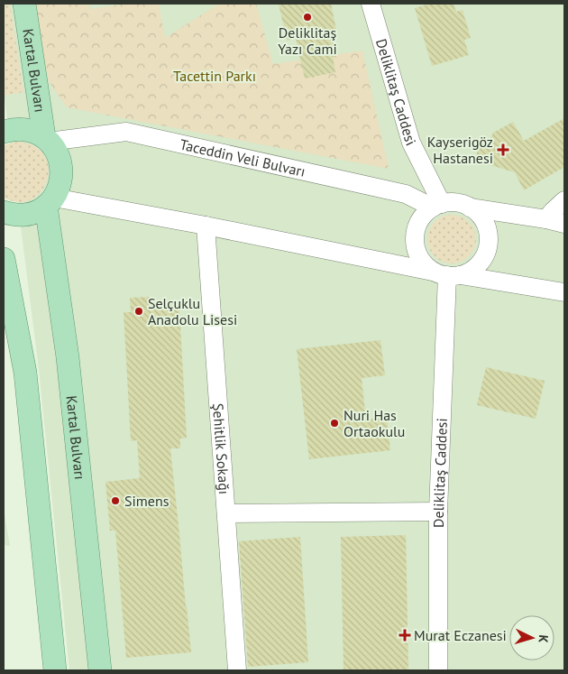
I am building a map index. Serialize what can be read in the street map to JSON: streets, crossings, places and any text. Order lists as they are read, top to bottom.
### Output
{
  "streets": {
    "main road": ["Kartal Bulvarı"],
    "street": ["Deliklitaş Caddesi", "Taceddin Veli Bulvarı", "Şehitlik Sokağı"]
  },
  "crossings": [
    ["Kartal Bulvarı", "Taceddin Veli Bulvarı"],
    ["Deliklitaş Caddesi", "Taceddin Veli Bulvarı"]
  ],
  "parks": ["Tacettin Parkı"],
  "places": {
    "other": [
      "Deliklitaş Yazı Cami",
      "Selçuklu Anadolu Lisesi",
      "Nuri Has Ortaokulu",
      "Simens"
    ],
    "health": ["Kayserigöz Hastanesi", "Murat Eczanesi"]
  },
  "north": "right"
}
